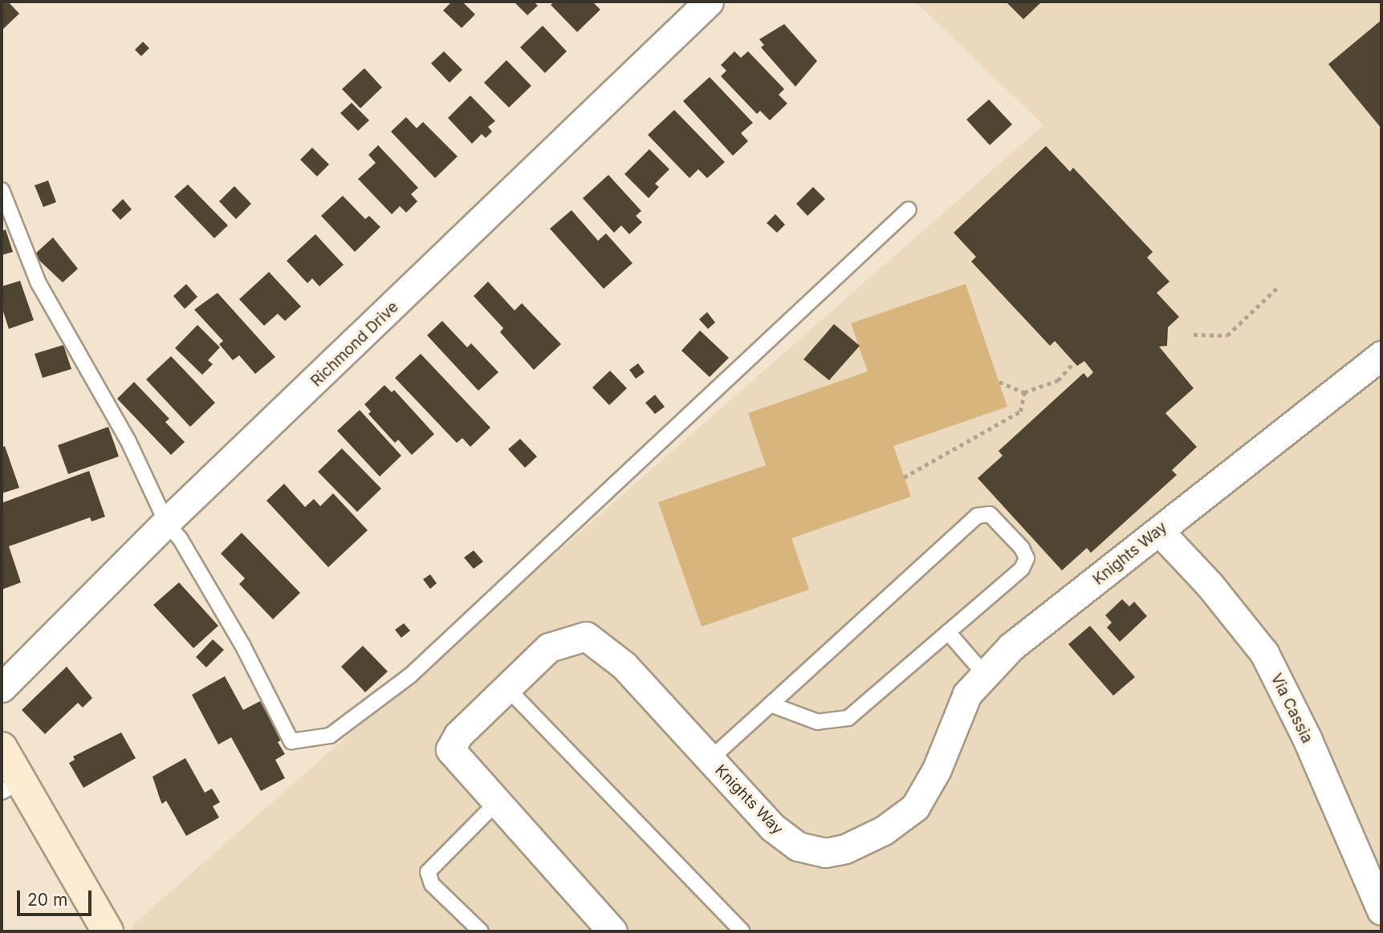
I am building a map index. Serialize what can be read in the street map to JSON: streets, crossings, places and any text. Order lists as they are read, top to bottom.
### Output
{
  "streets": {
    "street": ["Richmond Drive", "Knights Way", "Via Cassia"]
  },
  "crossings": [
    ["Knights Way", "Via Cassia"]
  ],
  "scale_bar": "20 m"
}
